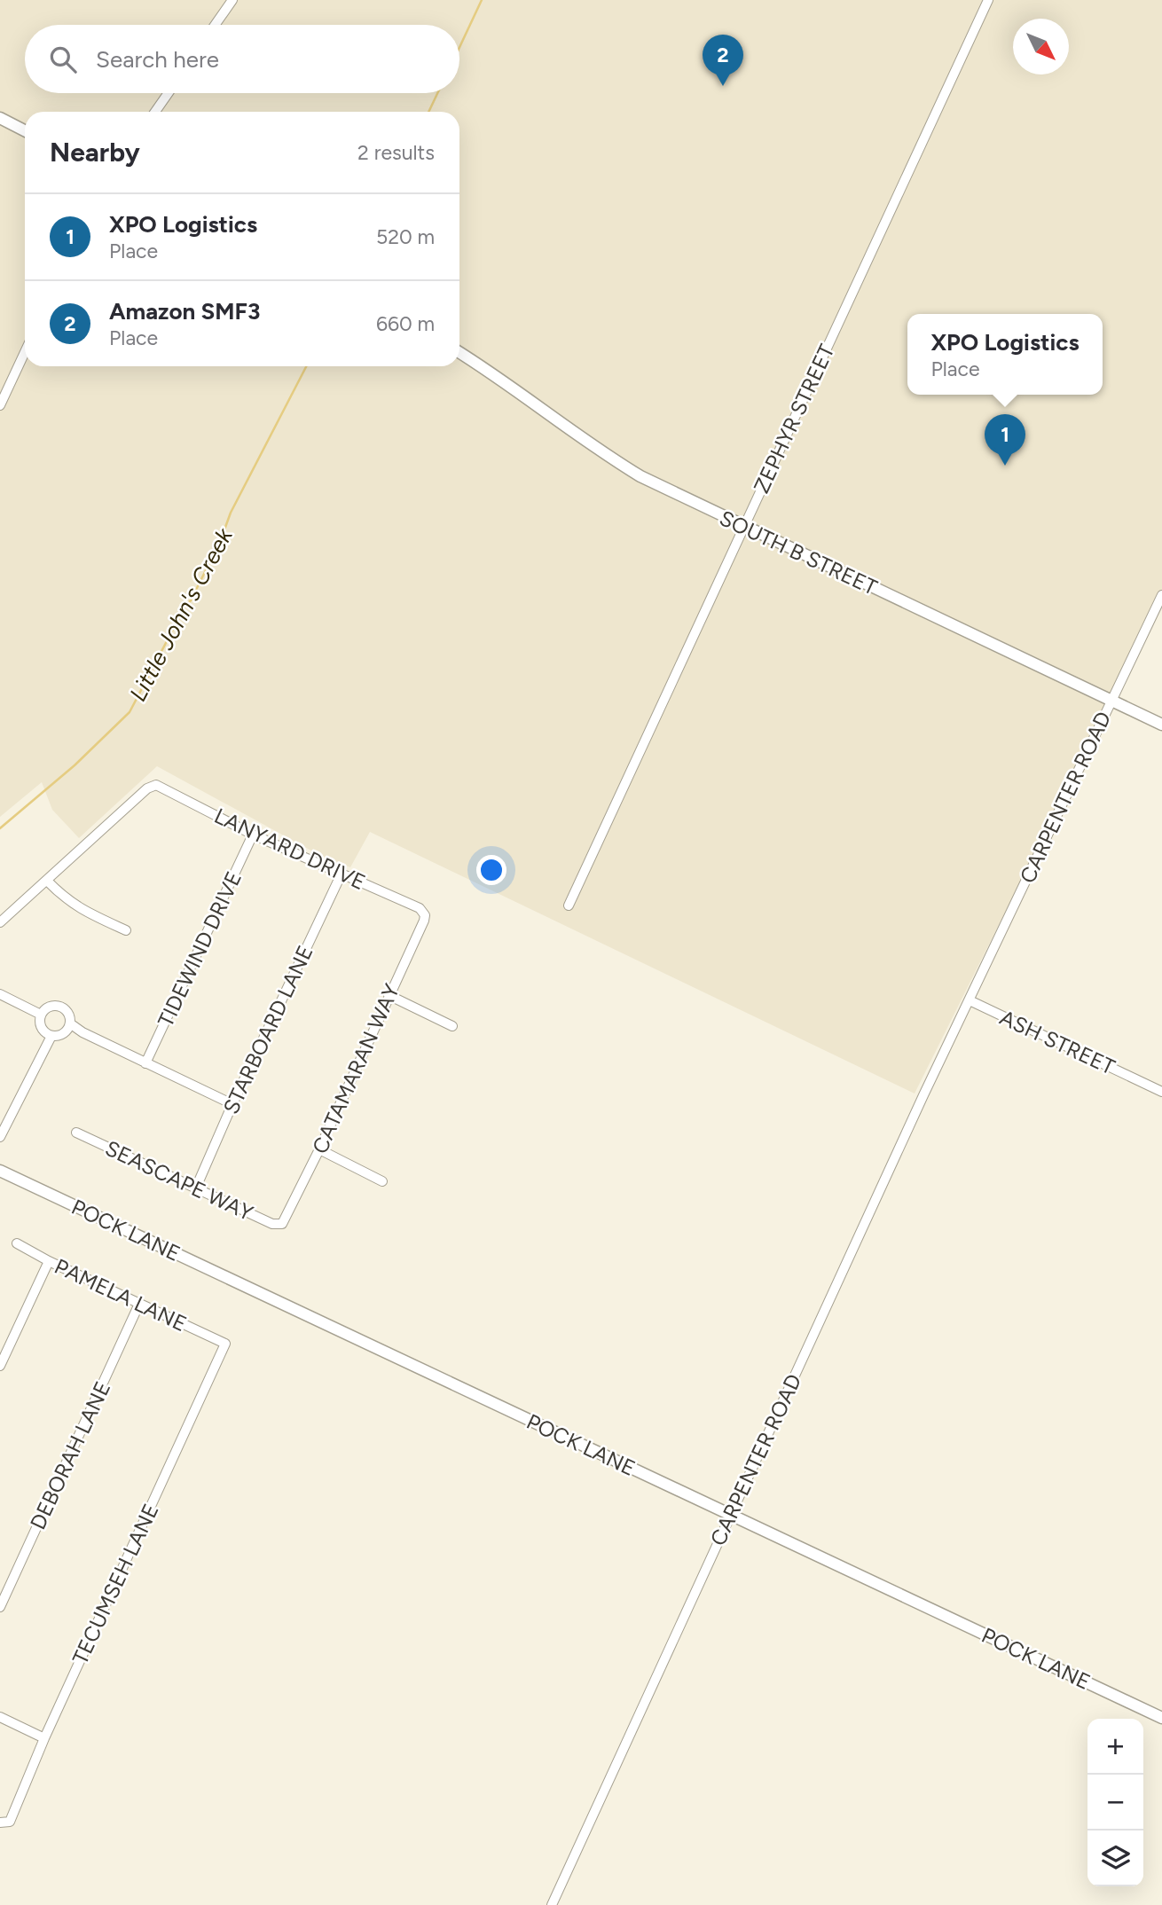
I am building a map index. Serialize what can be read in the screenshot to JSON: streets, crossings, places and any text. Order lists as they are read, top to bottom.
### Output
{
  "streets": {
    "street": [
      "ZEPHYR STREET",
      "SOUTH B STREET",
      "CARPENTER ROAD",
      "LANYARD DRIVE",
      "TIDEWIND DRIVE",
      "STARBOARD LANE",
      "ASH STREET",
      "CATAMARAN WAY",
      "SEASCAPE WAY",
      "POCK LANE",
      "PAMELA LANE",
      "DEBORAH LANE",
      "TECUMSEH LANE"
    ]
  },
  "crossings": [
    ["ZEPHYR STREET", "SOUTH B STREET"],
    ["SOUTH B STREET", "CARPENTER ROAD"],
    ["CARPENTER ROAD", "ASH STREET"],
    ["CARPENTER ROAD", "POCK LANE"],
    ["LANYARD DRIVE", "TIDEWIND DRIVE"],
    ["LANYARD DRIVE", "STARBOARD LANE"],
    ["LANYARD DRIVE", "CATAMARAN WAY"],
    ["STARBOARD LANE", "SEASCAPE WAY"],
    ["CATAMARAN WAY", "SEASCAPE WAY"],
    ["PAMELA LANE", "DEBORAH LANE"],
    ["PAMELA LANE", "TECUMSEH LANE"]
  ],
  "water": ["Little John's Creek"],
  "north": "bottom right",
  "page": {
    "search": "Search here",
    "pins": ["2", "1"],
    "heading": ["Nearby", "2 results"],
    "list": [
      {
        "mark": "1",
        "name": "XPO Logistics",
        "note": "Place",
        "value": "520 m"
      },
      {
        "mark": "2",
        "name": "Amazon SMF3",
        "note": "Place",
        "value": "660 m"
      }
    ],
    "popup": ["XPO Logistics", "Place"],
    "map_buttons": ["+", "−"]
  }
}
